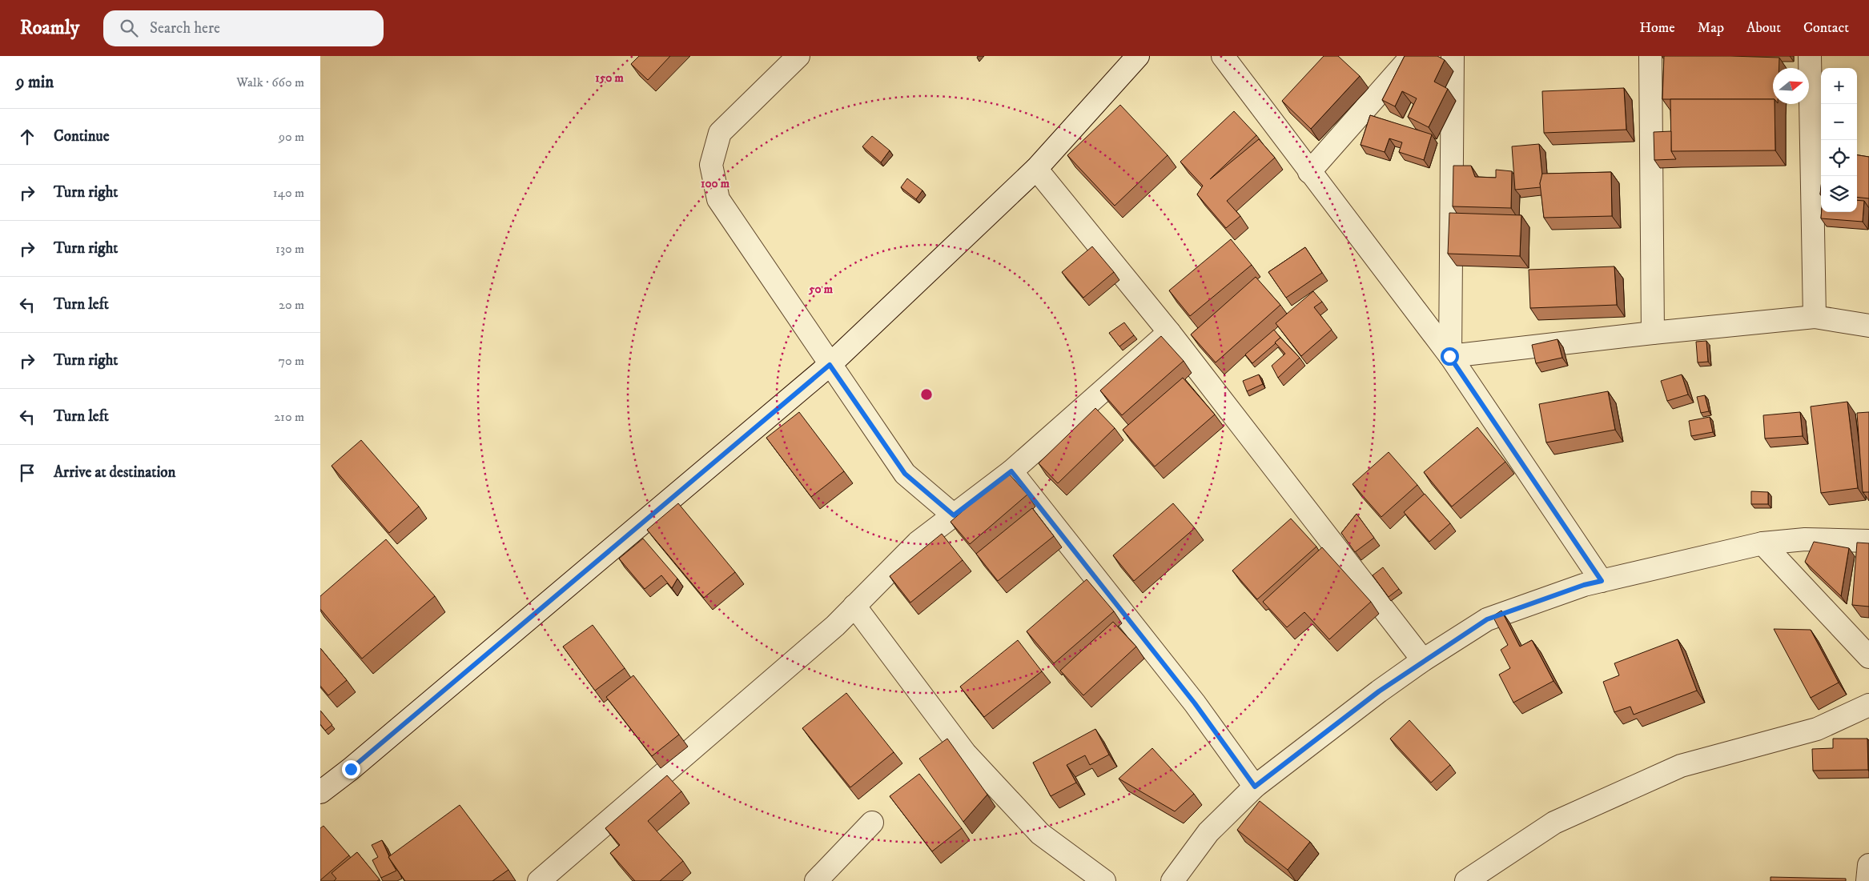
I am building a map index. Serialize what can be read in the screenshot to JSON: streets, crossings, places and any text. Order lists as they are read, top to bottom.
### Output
{
  "north": "right",
  "page": {
    "header": "Roamly",
    "search": "Search here",
    "nav": [
      "Home",
      "Map",
      "About",
      "Contact"
    ],
    "heading": ["9 min", "Walk · 660 m"],
    "map_buttons": ["+", "−"],
    "list": [
      ["Continue", "90 m"],
      ["Turn right", "140 m"],
      ["Turn right", "130 m"],
      ["Turn left", "20 m"],
      ["Turn right", "70 m"],
      ["Turn left", "210 m"],
      "Arrive at destination"
    ]
  },
  "rings": ["150 m", "100 m", "50 m"]
}
